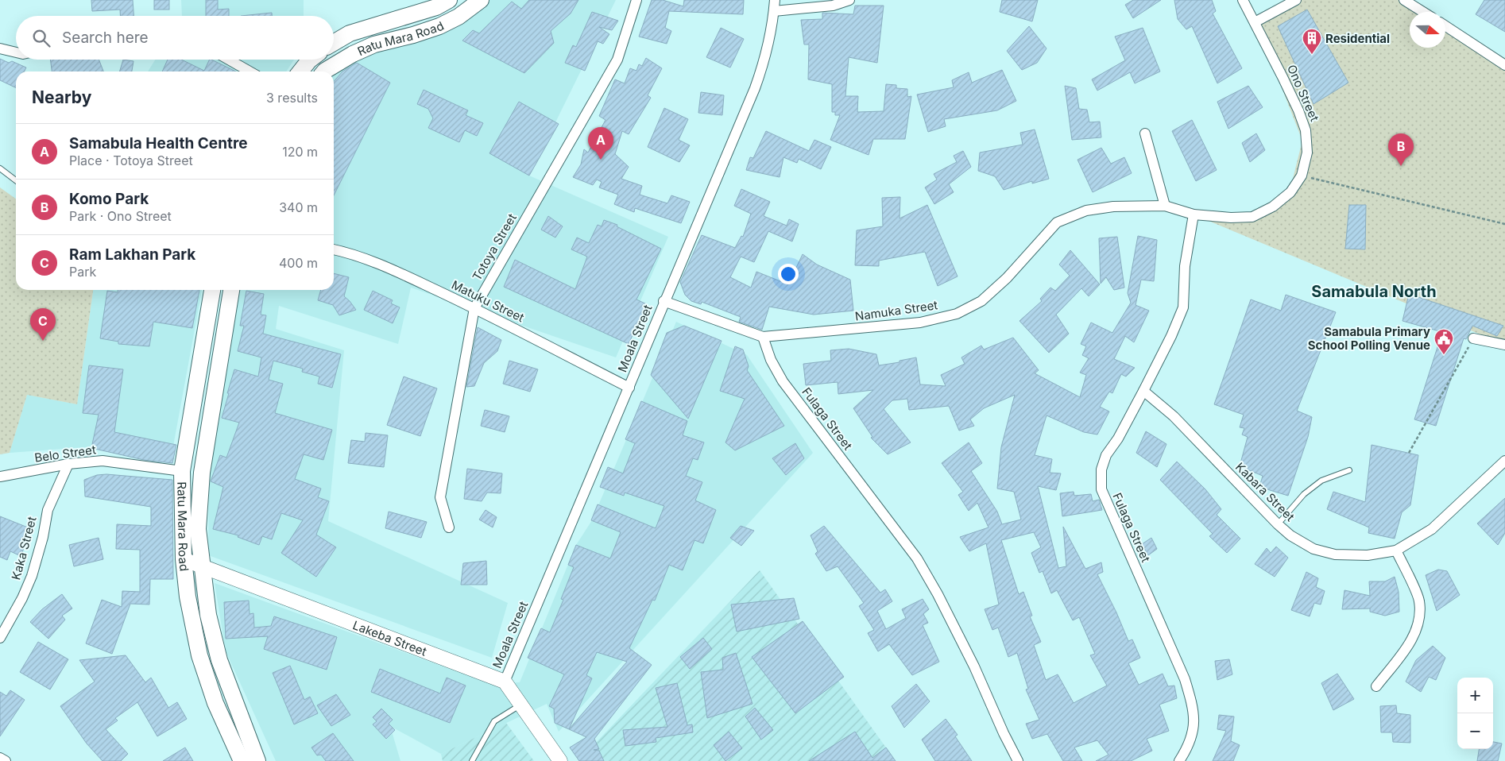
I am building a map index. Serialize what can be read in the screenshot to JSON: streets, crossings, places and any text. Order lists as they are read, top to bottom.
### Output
{
  "streets": {
    "highway": ["Ratu Mara Road"],
    "main road": ["Lakeba Street"],
    "street": [
      "Ono Street",
      "Totoya Street",
      "Matuku Street",
      "Namuka Street",
      "Moala Street",
      "Fulaga Street",
      "Belo Street",
      "Kabara Street",
      "Kaka Street"
    ]
  },
  "crossings": [
    ["Ratu Mara Road", "Belo Street"],
    ["Ratu Mara Road", "Lakeba Street"],
    ["Ono Street", "Namuka Street"],
    ["Ono Street", "Fulaga Street"],
    ["Totoya Street", "Matuku Street"],
    ["Matuku Street", "Moala Street"],
    ["Namuka Street", "Moala Street"],
    ["Namuka Street", "Fulaga Street"],
    ["Moala Street", "Lakeba Street"],
    ["Fulaga Street", "Kabara Street"],
    ["Belo Street", "Kaka Street"]
  ],
  "districts": ["Samabula North"],
  "places": {
    "building": ["Residential"],
    "public building": ["Samabula Primary School Polling Venue"]
  },
  "north": "right",
  "page": {
    "search": "Search here",
    "heading": ["Nearby", "3 results"],
    "list": [
      {
        "mark": "A",
        "name": "Samabula Health Centre",
        "note": "Place · Totoya Street",
        "value": "120 m"
      },
      {
        "mark": "B",
        "name": "Komo Park",
        "note": "Park · Ono Street",
        "value": "340 m"
      },
      {
        "mark": "C",
        "name": "Ram Lakhan Park",
        "note": "Park",
        "value": "400 m"
      }
    ],
    "pins": ["A", "B", "C"],
    "map_buttons": ["+", "−"]
  }
}
